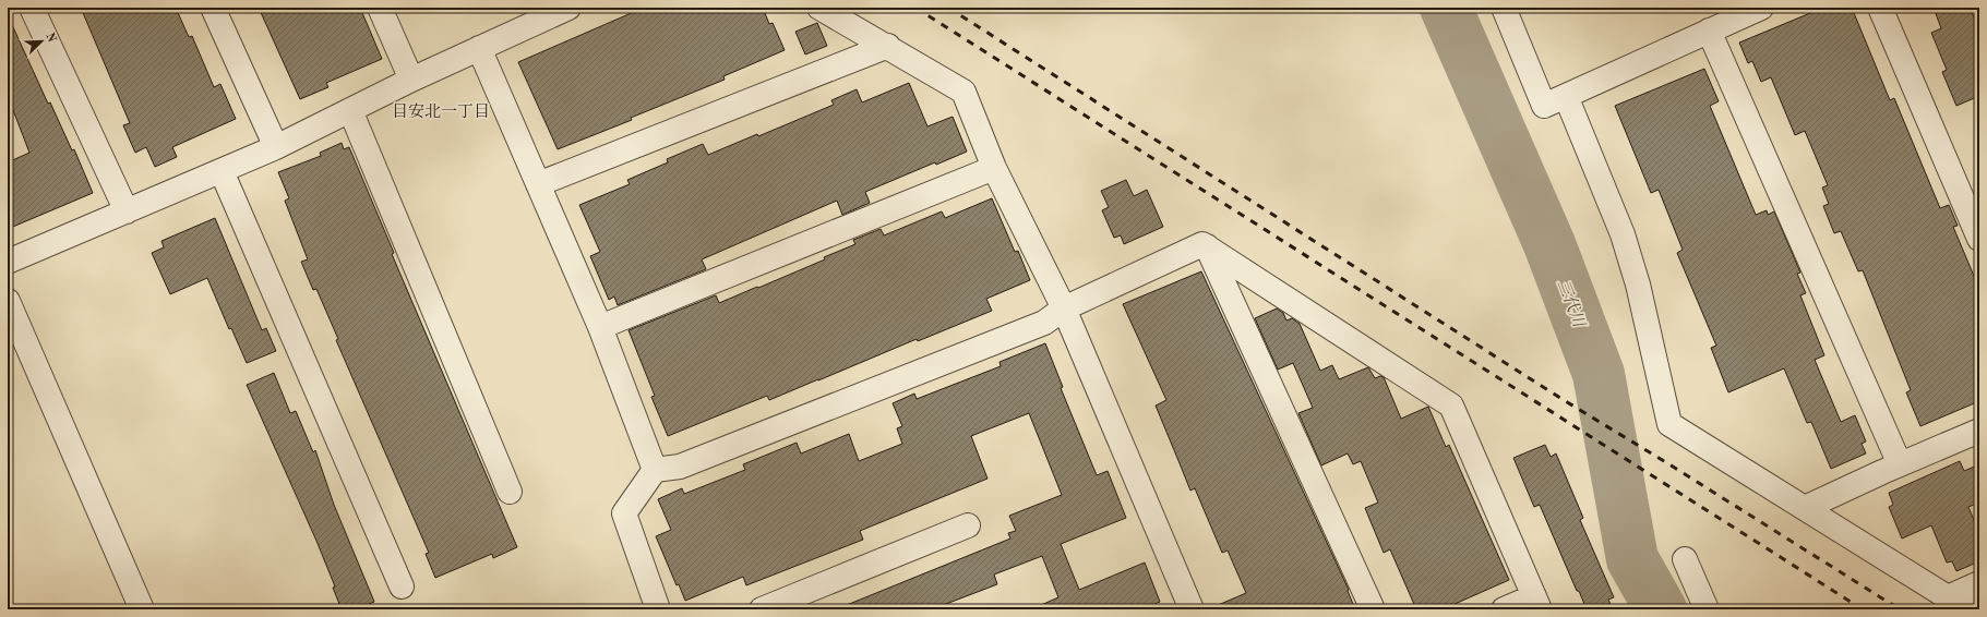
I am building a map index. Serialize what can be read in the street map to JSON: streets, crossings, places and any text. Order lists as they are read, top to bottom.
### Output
{
  "districts": ["目安北一丁目"],
  "water": ["三代川"],
  "north": "top right"
}
